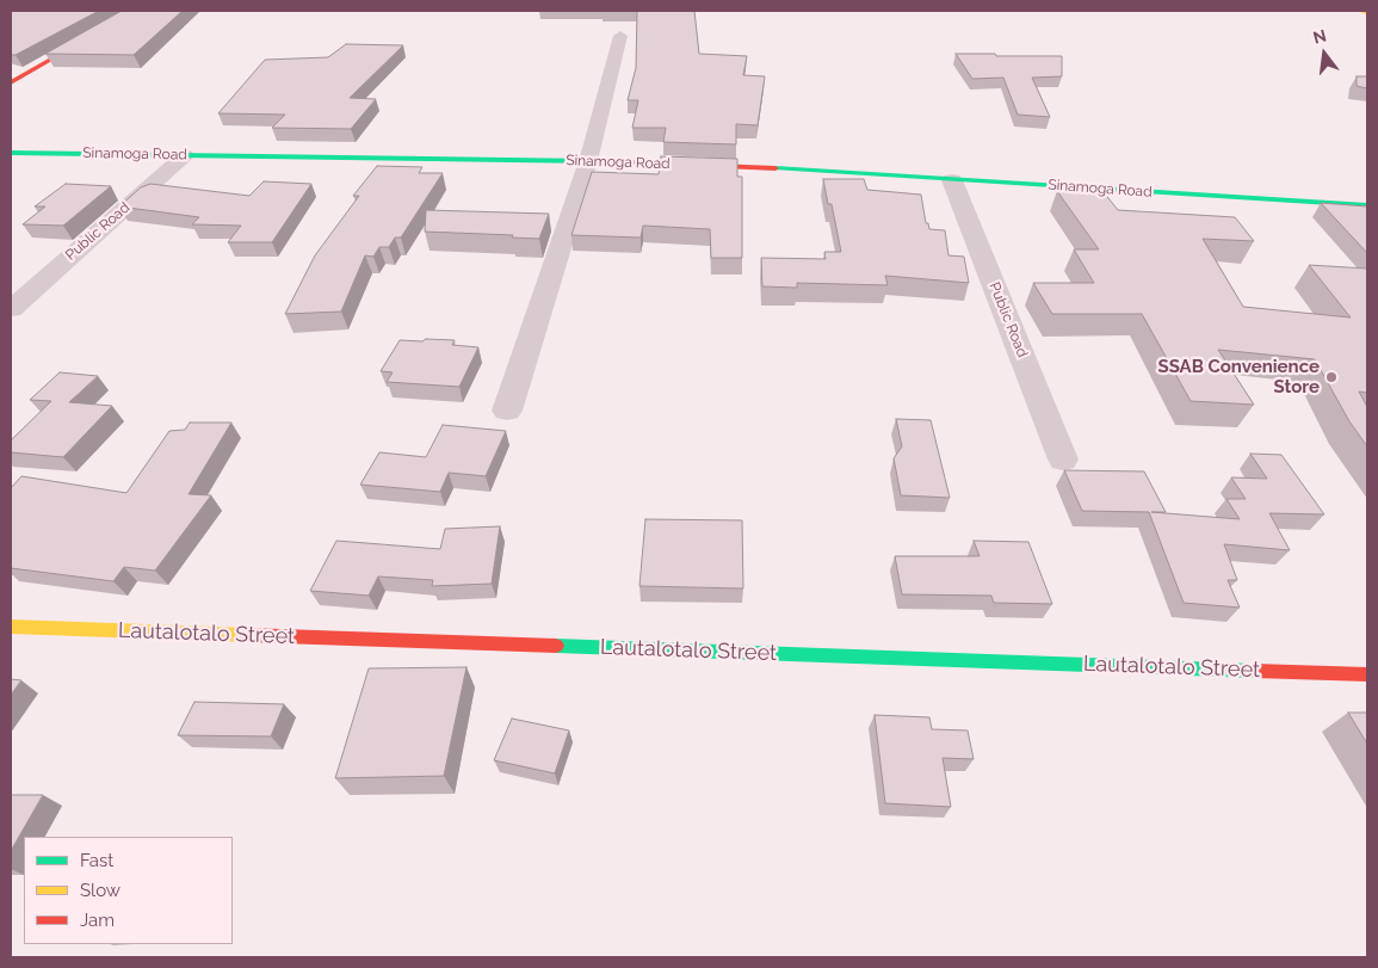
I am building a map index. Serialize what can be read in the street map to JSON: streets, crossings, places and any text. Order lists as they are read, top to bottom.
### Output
{
  "streets": {
    "street": ["Sinamoga Road", "Public Road", "Lautalotalo Street"]
  },
  "crossings": [
    ["Sinamoga Road", "Public Road"]
  ],
  "places": ["SSAB Convenience Store"],
  "legend": ["Fast", "Slow", "Jam"],
  "north": "top"
}
